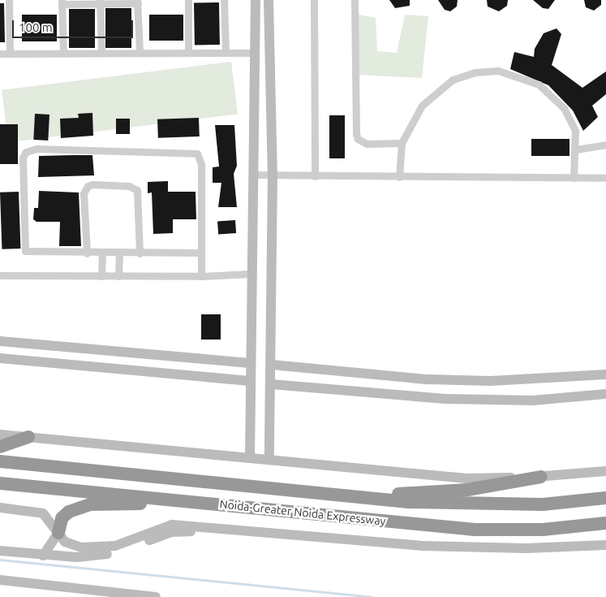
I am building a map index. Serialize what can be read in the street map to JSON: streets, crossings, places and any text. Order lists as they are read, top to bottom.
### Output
{
  "streets": {
    "highway": ["Noida-Greater Noida Expressway"]
  },
  "scale_bar": "100 m"
}
